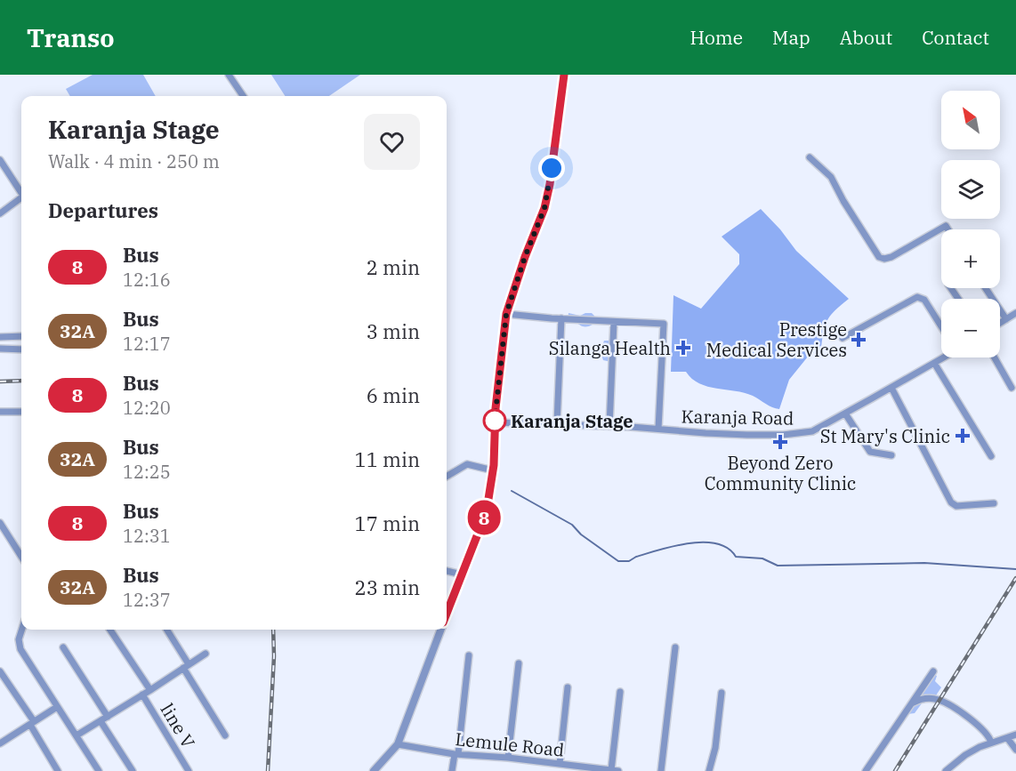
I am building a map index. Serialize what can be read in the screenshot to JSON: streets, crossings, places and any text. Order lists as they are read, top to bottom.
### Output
{
  "streets": {
    "street": ["Karanja Road", "line V", "Lemule Road"]
  },
  "places": {
    "health": [
      "Prestige Medical Services",
      "Silanga Health",
      "St Mary's Clinic",
      "Beyond Zero Community Clinic"
    ],
    "other": ["Karanja Stage"]
  },
  "lines": ["bus line 8"],
  "north": "top left",
  "page": {
    "header": "Transo",
    "nav": [
      "Home",
      "Map",
      "About",
      "Contact"
    ],
    "on_map": "8",
    "map_buttons": ["+", "−"],
    "heading": [
      ["Karanja Stage", "Walk · 4 min · 250 m"],
      "Departures"
    ],
    "list": [
      {
        "mark": "8",
        "name": "Bus",
        "note": "12:16",
        "value": "2 min"
      },
      {
        "mark": "32A",
        "name": "Bus",
        "note": "12:17",
        "value": "3 min"
      },
      {
        "mark": "8",
        "name": "Bus",
        "note": "12:20",
        "value": "6 min"
      },
      {
        "mark": "32A",
        "name": "Bus",
        "note": "12:25",
        "value": "11 min"
      },
      {
        "mark": "8",
        "name": "Bus",
        "note": "12:31",
        "value": "17 min"
      },
      {
        "mark": "32A",
        "name": "Bus",
        "note": "12:37",
        "value": "23 min"
      }
    ]
  }
}
